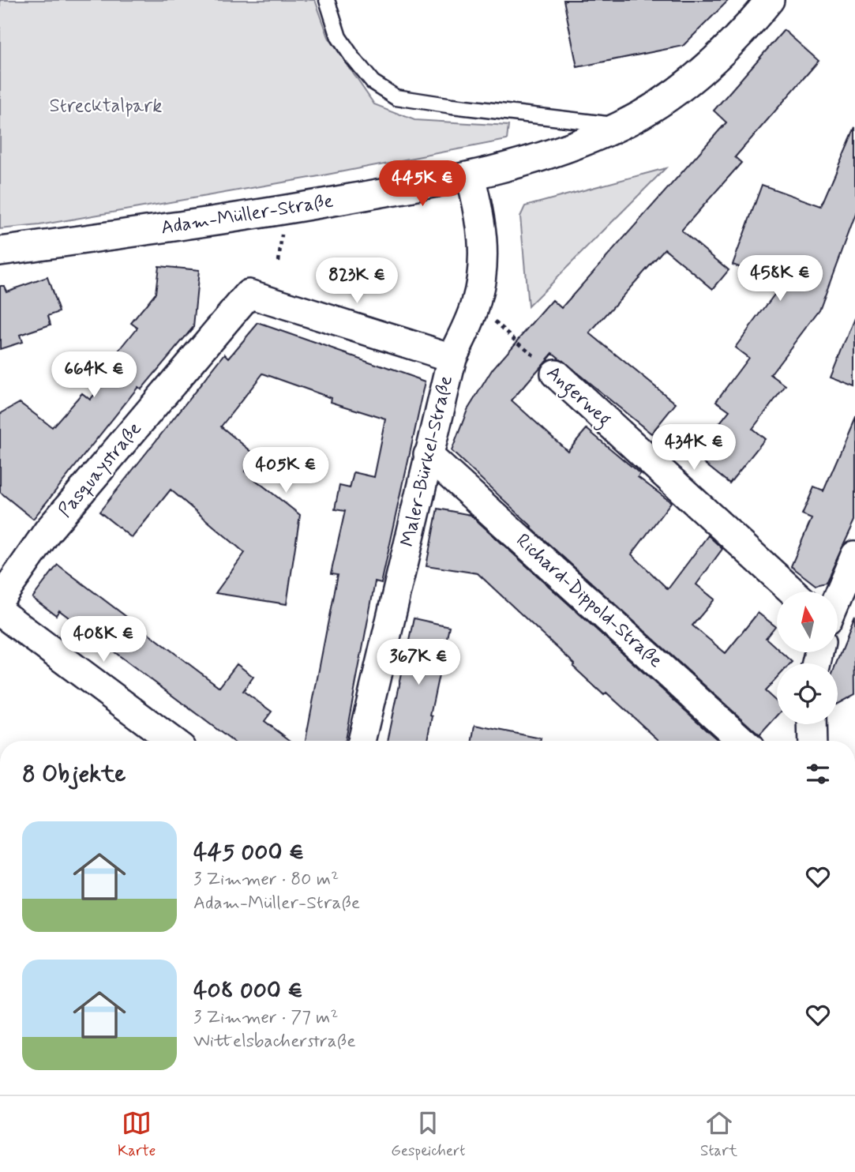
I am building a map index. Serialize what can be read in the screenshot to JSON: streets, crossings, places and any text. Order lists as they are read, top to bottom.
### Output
{
  "streets": {
    "street": [
      "Adam-Müller-Straße",
      "Angerweg",
      "Maler-Bürkel-Straße",
      "Pasquaystraße",
      "Richard-Dippold-Straße"
    ]
  },
  "crossings": [
    ["Adam-Müller-Straße", "Maler-Bürkel-Straße"],
    ["Angerweg", "Maler-Bürkel-Straße"],
    ["Maler-Bürkel-Straße", "Pasquaystraße"],
    ["Maler-Bürkel-Straße", "Richard-Dippold-Straße"]
  ],
  "parks": ["Strecktalpark"],
  "north": "top",
  "page": {
    "price": [
      "445K €",
      "458K €",
      "823K €",
      "664K €",
      "434K €",
      "405K €",
      "408K €",
      "367K €"
    ],
    "heading": "8 Objekte",
    "list": [
      {
        "name": "445 000 €",
        "note": "3 Zimmer · 80 m² · Adam-Müller-Straße"
      },
      {
        "name": "408 000 €",
        "note": "3 Zimmer · 77 m² · Wittelsbacherstraße"
      }
    ],
    "tabs": ["Karte", "Gespeichert", "Start"]
  }
}
